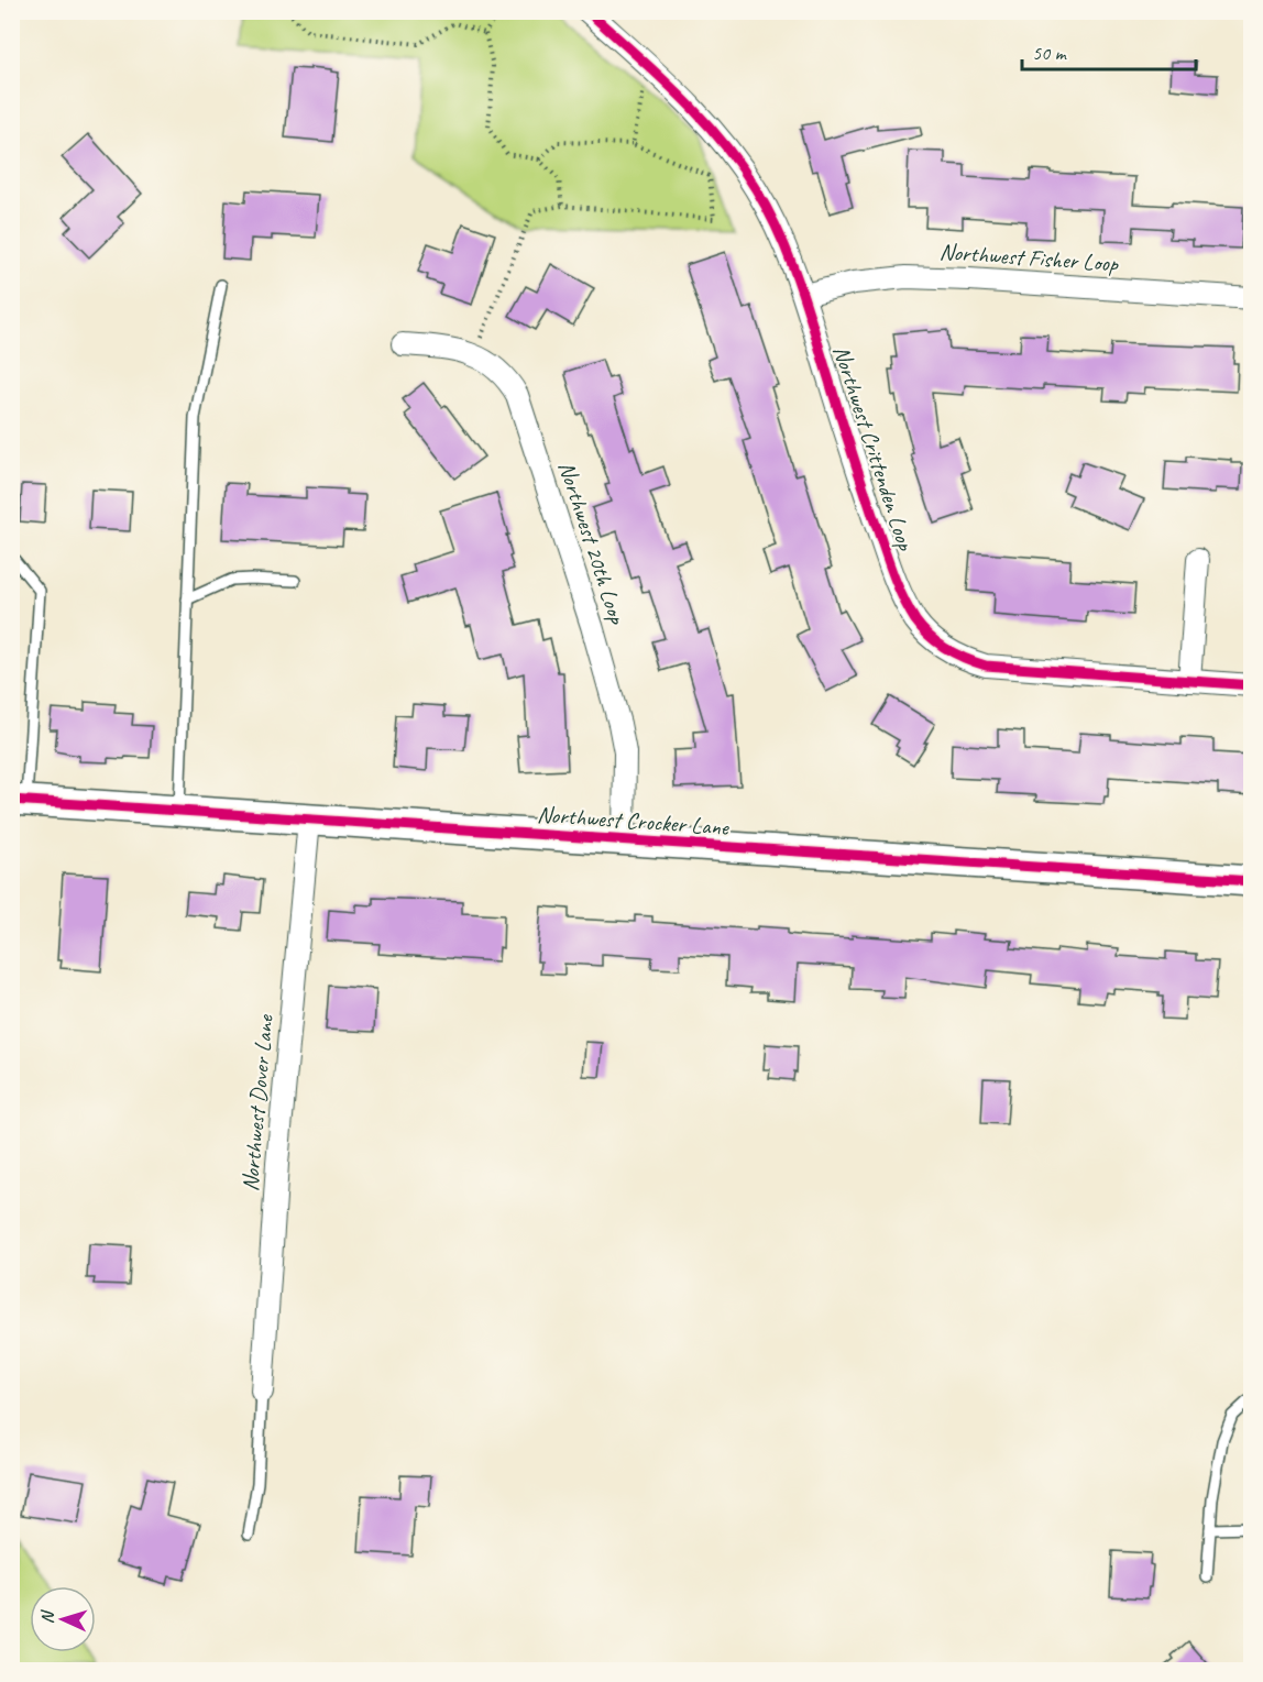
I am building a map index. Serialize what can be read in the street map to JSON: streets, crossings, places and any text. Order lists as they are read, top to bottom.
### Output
{
  "streets": {
    "street": [
      "Northwest Fisher Loop",
      "Northwest Crittenden Loop",
      "Northwest 20th Loop",
      "Northwest Crocker Lane",
      "Northwest Dover Lane"
    ]
  },
  "crossings": [
    ["Northwest Fisher Loop", "Northwest Crittenden Loop"],
    ["Northwest 20th Loop", "Northwest Crocker Lane"],
    ["Northwest Crocker Lane", "Northwest Dover Lane"]
  ],
  "scale_bar": "50 m",
  "north": "left"
}
